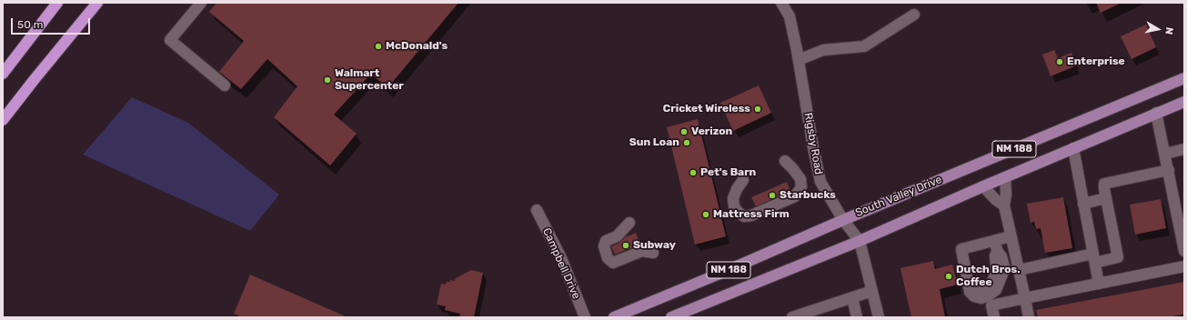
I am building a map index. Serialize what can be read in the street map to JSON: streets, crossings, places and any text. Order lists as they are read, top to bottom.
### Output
{
  "streets": {
    "main road": ["NM 188", "South Valley Drive"],
    "street": ["Rigsby Road", "Campbell Drive"]
  },
  "crossings": [
    ["Rigsby Road", "NM 188"],
    ["Rigsby Road", "South Valley Drive"]
  ],
  "places": [
    "McDonald's",
    "Enterprise",
    "Walmart Supercenter",
    "Cricket Wireless",
    "Verizon",
    "Sun Loan",
    "Pet's Barn",
    "Starbucks",
    "Mattress Firm",
    "Subway",
    "Dutch Bros. Coffee"
  ],
  "scale_bar": "50 m",
  "north": "right"
}
